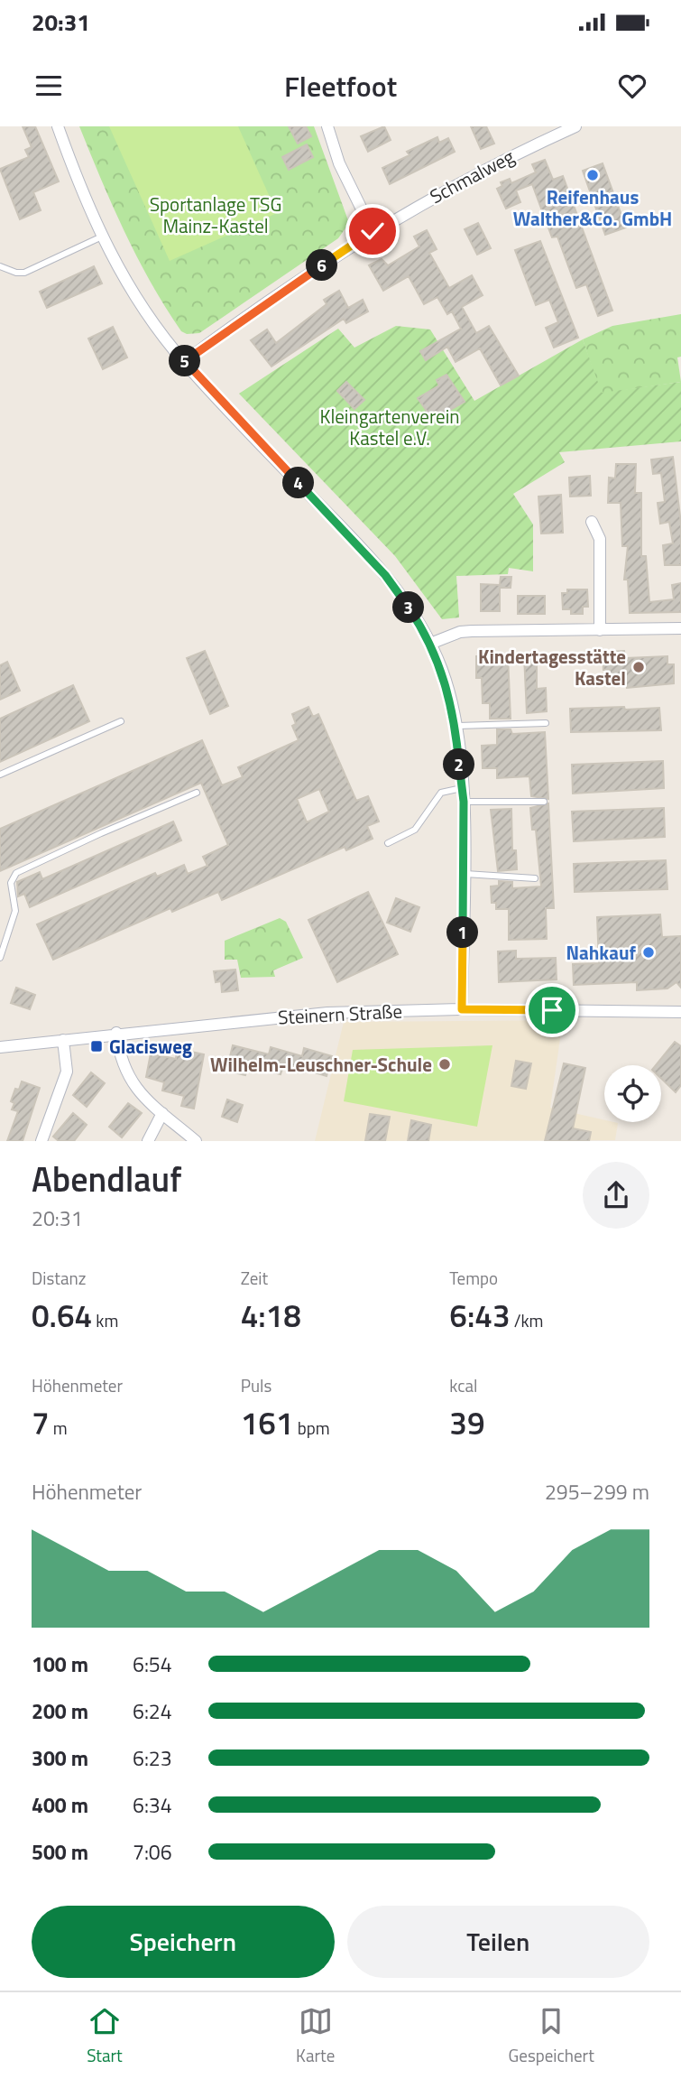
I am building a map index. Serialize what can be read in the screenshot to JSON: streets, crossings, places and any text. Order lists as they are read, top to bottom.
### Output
{
  "streets": {
    "street": ["Schmalweg", "Steinern Straße"]
  },
  "parks": ["Sportanlage TSG Mainz-Kastel", "Kleingartenverein Kastel e.V."],
  "places": {
    "other": [
      "Reifenhaus Walther&Co. GmbH",
      "Kindertagesstätte Kastel",
      "Nahkauf",
      "Wilhelm-Leuschner-Schule"
    ],
    "transit": ["Glacisweg"]
  },
  "page": {
    "status": "20:31",
    "header": "Fleetfoot",
    "pins": [
      "6",
      "5",
      "4",
      "3",
      "2",
      "1"
    ],
    "heading": ["Abendlauf", "20:31"],
    "stats": [
      ["Distanz", "0.64 km"],
      ["Zeit", "4:18"],
      ["Tempo", "6:43 /km"],
      ["Höhenmeter", "7 m"],
      ["Puls", "161 bpm"],
      ["kcal", "39"]
    ],
    "chart": ["Höhenmeter", "295–299 m"],
    "list": [
      {
        "name": "100 m",
        "note": "6:54"
      },
      {
        "name": "200 m",
        "note": "6:24"
      },
      {
        "name": "300 m",
        "note": "6:23"
      },
      {
        "name": "400 m",
        "note": "6:34"
      },
      {
        "name": "500 m",
        "note": "7:06"
      }
    ],
    "buttons": ["Speichern", "Teilen"],
    "tabs": ["Start", "Karte", "Gespeichert"]
  }
}
